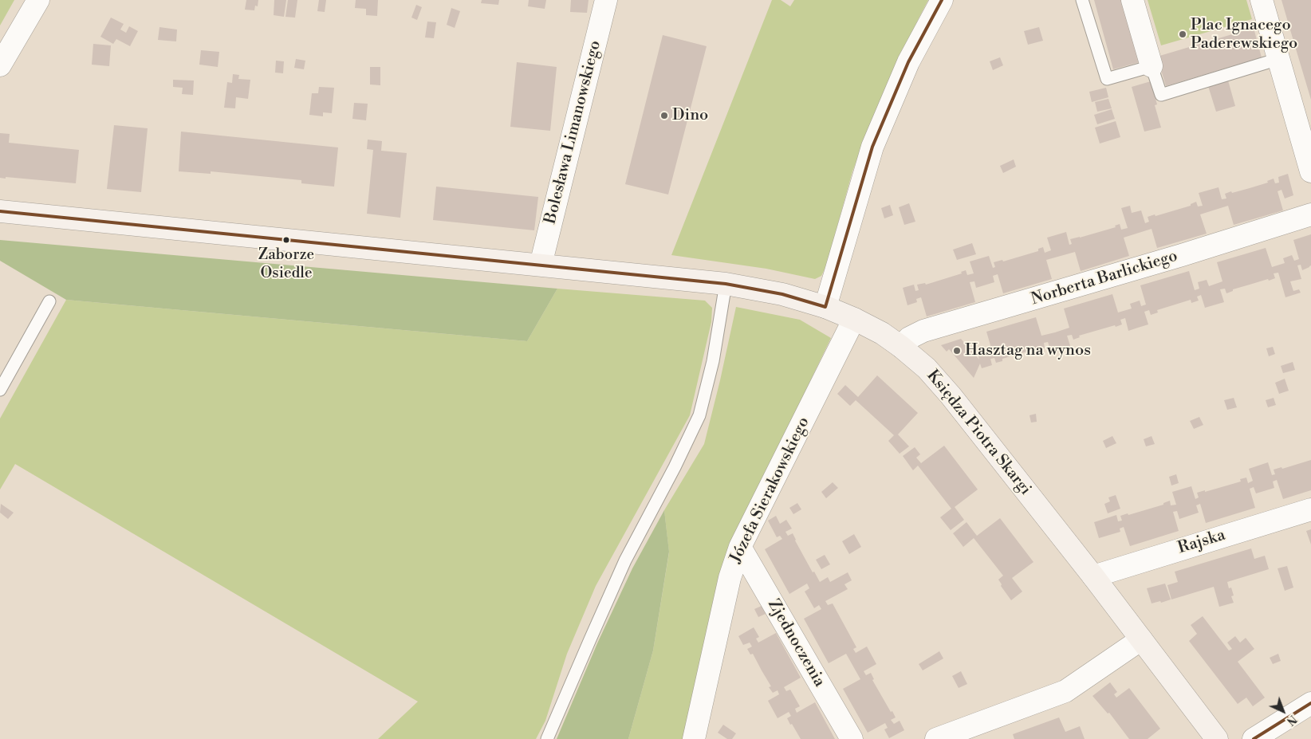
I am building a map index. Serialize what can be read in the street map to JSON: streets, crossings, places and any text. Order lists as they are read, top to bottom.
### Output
{
  "streets": {
    "street": [
      "Bolesława Limanowskiego",
      "Norberta Barlickiego",
      "Księdza Piotra Skargi",
      "Józefa Sierakowskiego",
      "Rajska",
      "Zjednoczenia"
    ]
  },
  "crossings": [
    ["Bolesława Limanowskiego", "Księdza Piotra Skargi"],
    ["Norberta Barlickiego", "Księdza Piotra Skargi"],
    ["Księdza Piotra Skargi", "Józefa Sierakowskiego"],
    ["Księdza Piotra Skargi", "Rajska"],
    ["Józefa Sierakowskiego", "Zjednoczenia"]
  ],
  "places": [
    "Plac Ignacego Paderewskiego",
    "Dino",
    "Zaborze Osiedle",
    "Hasztag na wynos"
  ],
  "north": "bottom right"
}
